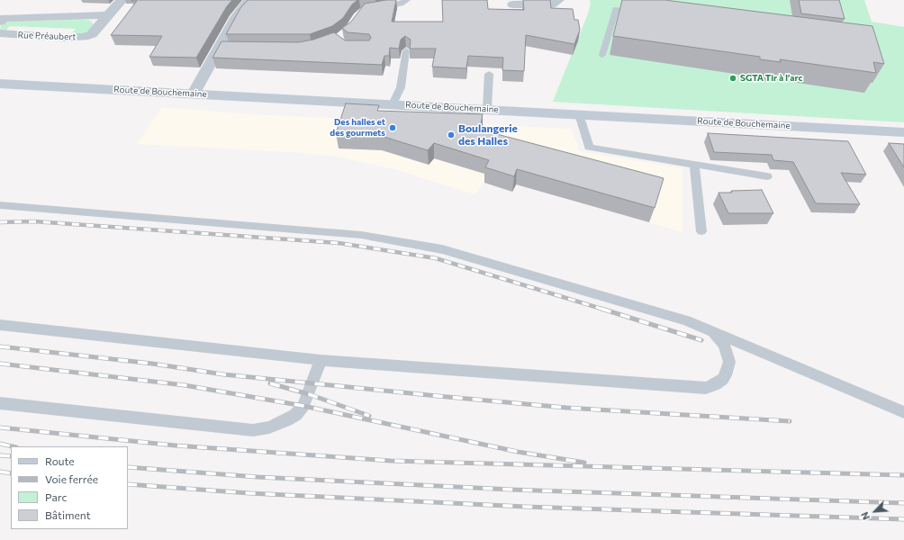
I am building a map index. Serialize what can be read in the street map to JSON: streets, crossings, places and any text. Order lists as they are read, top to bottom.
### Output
{
  "streets": {
    "street": ["Rue Préaubert", "Route de Bouchemaine"]
  },
  "places": ["SGTA Tir à l’arc", "Des halles et des gourmets", "Boulangerie des Halles"],
  "legend": [
    "Route",
    "Voie ferrée",
    "Parc",
    "Bâtiment"
  ],
  "north": "bottom left"
}
